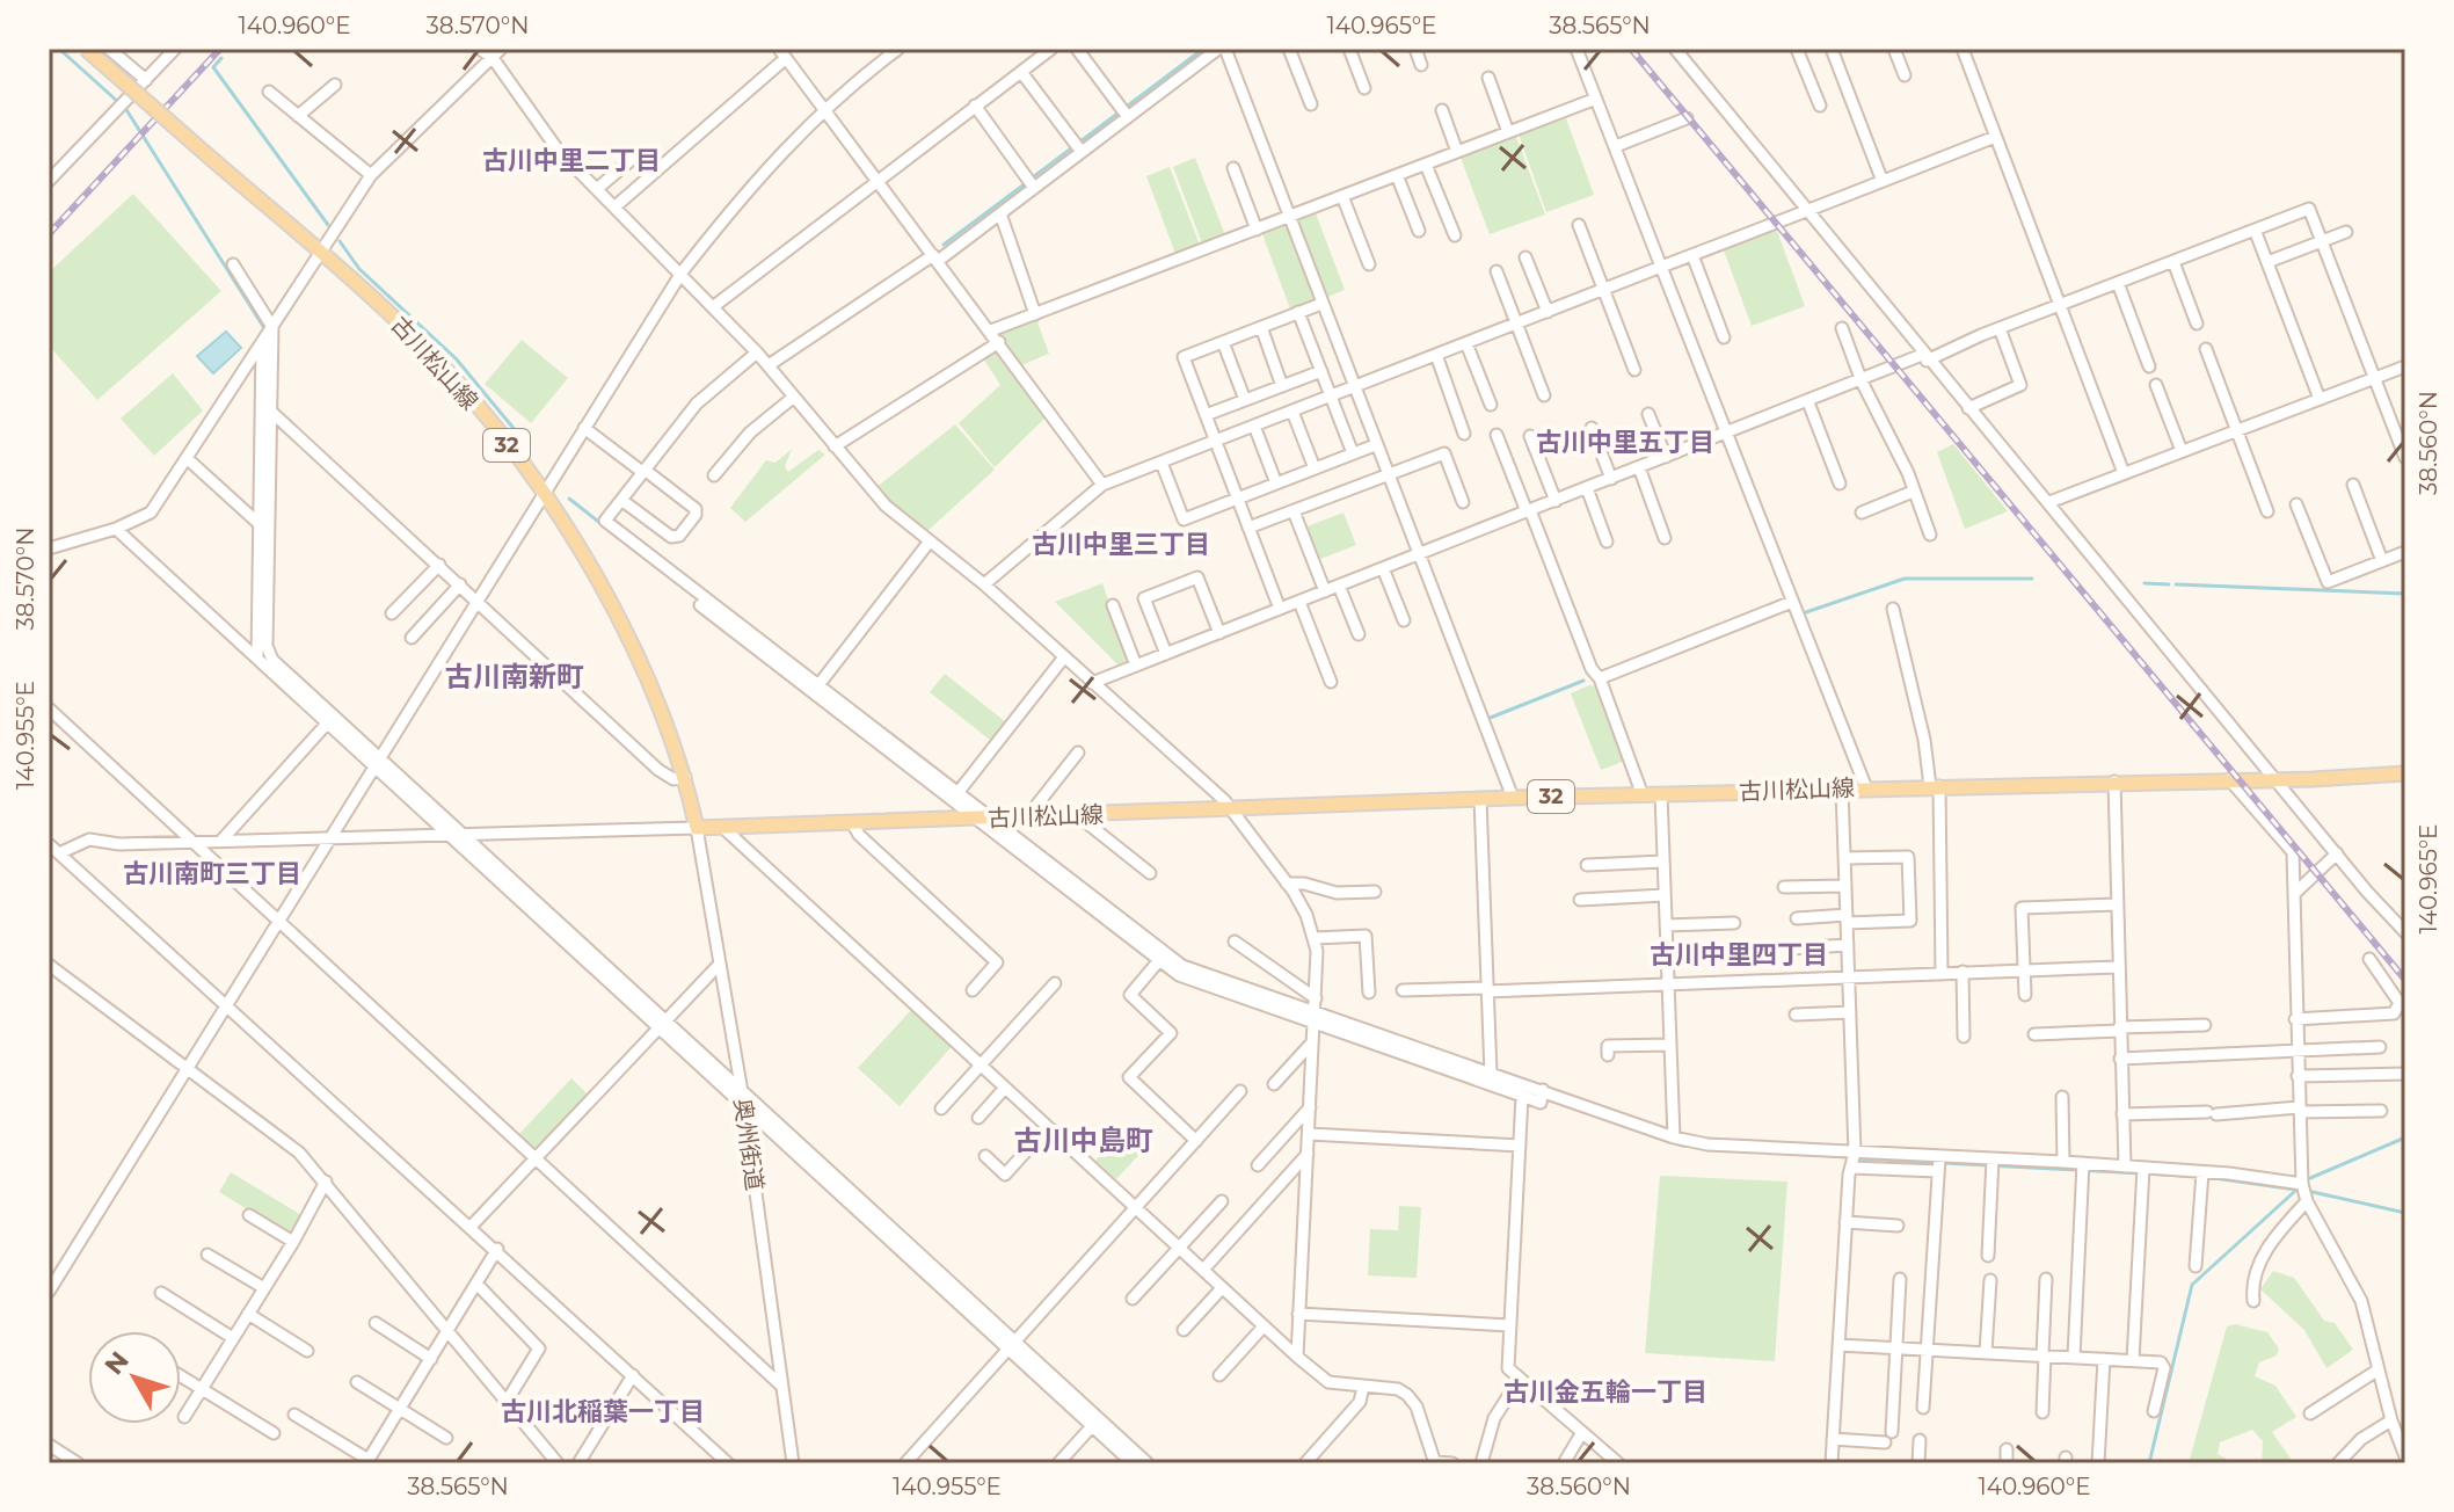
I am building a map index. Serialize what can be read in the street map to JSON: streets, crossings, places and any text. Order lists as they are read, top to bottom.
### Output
{
  "streets": {
    "main road": ["古川松山線", "32"],
    "street": ["奥州街道"]
  },
  "crossings": [
    ["古川松山線", "奥州街道"]
  ],
  "districts": [
    "古川中里二丁目",
    "古川中里五丁目",
    "古川中里三丁目",
    "古川南新町",
    "古川南町三丁目",
    "古川中里四丁目",
    "古川中島町",
    "古川金五輪一丁目",
    "古川北稲葉一丁目"
  ],
  "north": "top left",
  "coordinates": [
    "140.960°E",
    "38.570°N",
    "140.965°E",
    "38.565°N",
    "38.560°N",
    "140.955°E"
  ]
}
